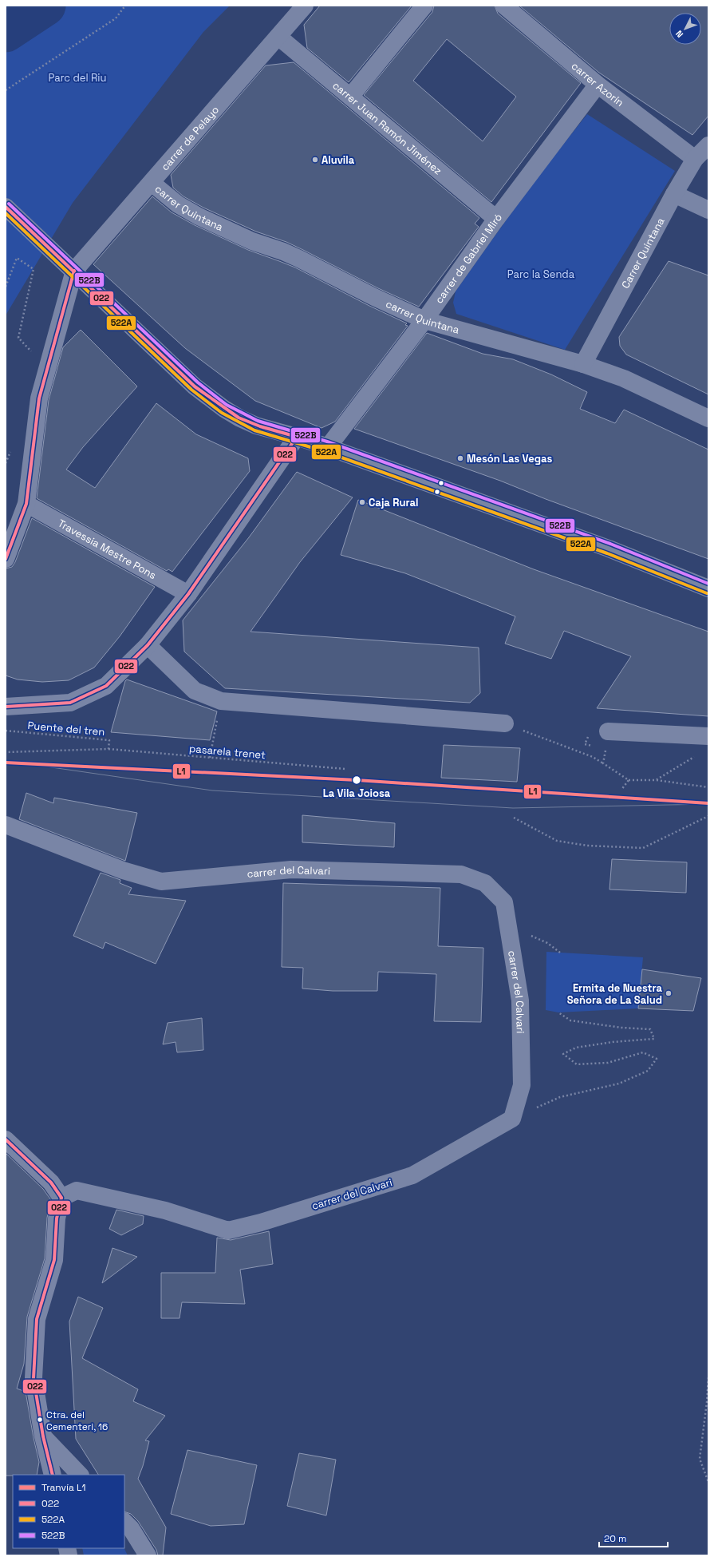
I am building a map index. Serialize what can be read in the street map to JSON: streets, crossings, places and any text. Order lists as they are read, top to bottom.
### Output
{
  "streets": {
    "street": [
      "carrer Azorín",
      "carrer Juan Ramón Jiménez",
      "carrer de Pelayo",
      "carrer Quintana",
      "Carrer Quintana",
      "carrer de Gabriel Miró",
      "Travessia Mestre Pons",
      "carrer del Calvari"
    ],
    "path": ["Puente del tren", "pasarela trenet"]
  },
  "crossings": [
    ["carrer Azorín", "Carrer Quintana"],
    ["carrer Azorín", "carrer de Gabriel Miró"],
    ["carrer Juan Ramón Jiménez", "carrer de Pelayo"],
    ["carrer Juan Ramón Jiménez", "carrer de Gabriel Miró"],
    ["carrer de Pelayo", "carrer Quintana"],
    ["carrer Quintana", "Carrer Quintana"],
    ["carrer Quintana", "carrer de Gabriel Miró"],
    ["Puente del tren", "pasarela trenet"]
  ],
  "parks": ["Parc del Riu", "Parc la Senda"],
  "places": [
    "Aluvila",
    "Mesón Las Vegas",
    "Caja Rural",
    "La Vila Joiosa",
    "Ermita de Nuestra Señora de La Salud",
    "Ctra. del Cementeri, 16"
  ],
  "lines": [
    "transit line 522B",
    "transit line 022",
    "transit line 522A",
    "tram line L1"
  ],
  "legend": [
    "Tranvía L1",
    "022",
    "522A",
    "522B"
  ],
  "scale_bar": "20 m",
  "north": "bottom left"
}
